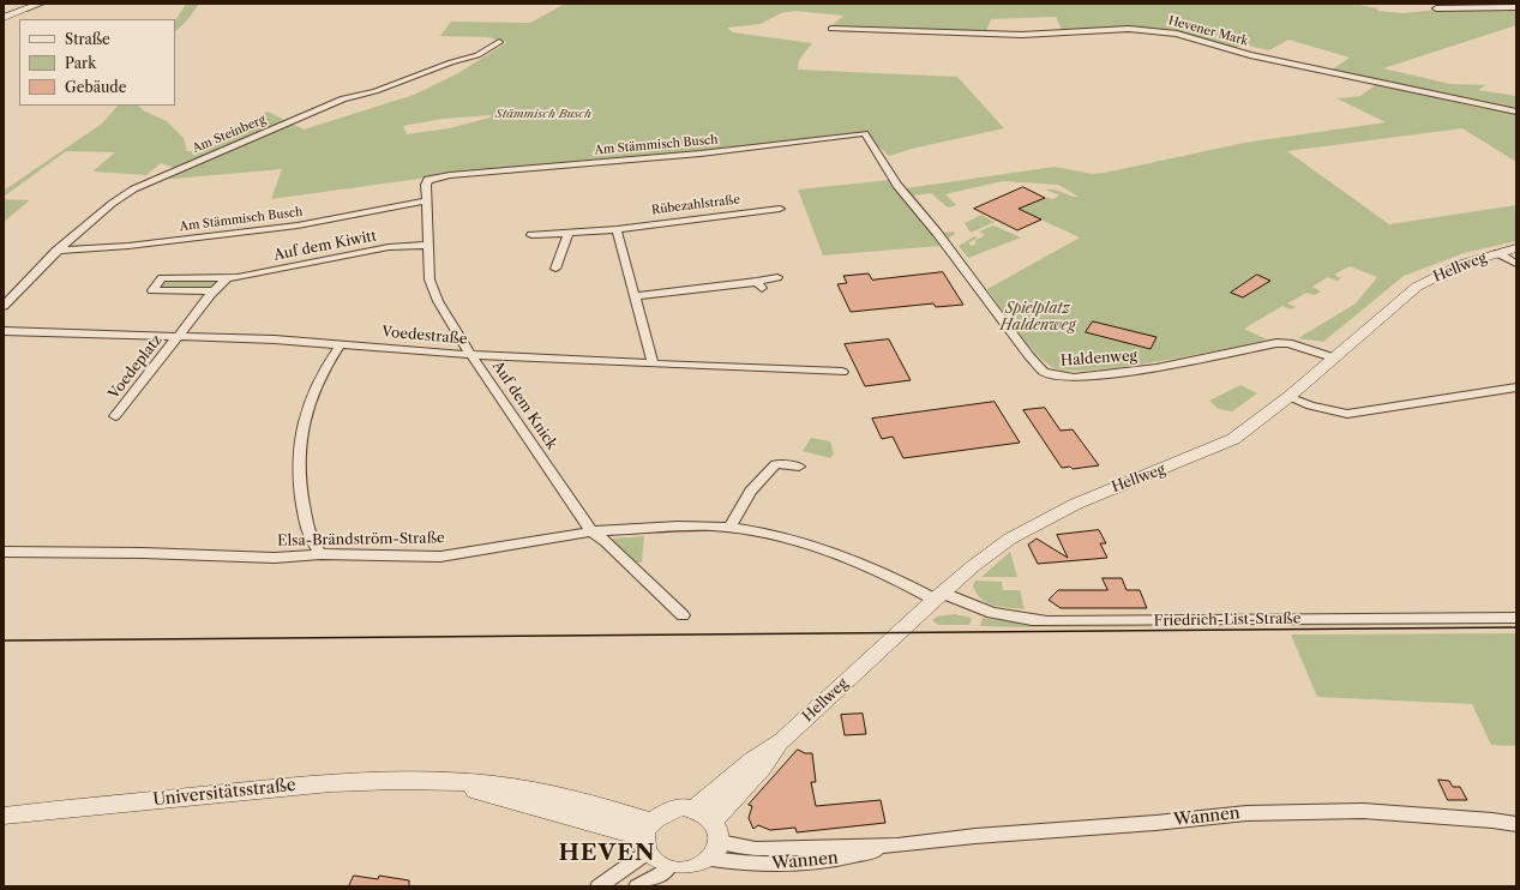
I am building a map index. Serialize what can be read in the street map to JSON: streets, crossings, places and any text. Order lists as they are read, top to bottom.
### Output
{
  "streets": {
    "street": [
      "Hevener Mark",
      "Am Steinberg",
      "Am Stämmisch Busch",
      "Rübezahlstraße",
      "Auf dem Kiwitt",
      "Hellweg",
      "Voedestraße",
      "Haldenweg",
      "Voedeplatz",
      "Auf dem Knick",
      "Elsa-Brändström-Straße",
      "Friedrich-List-Straße",
      "Universitätsstraße",
      "Wannen"
    ]
  },
  "crossings": [
    ["Am Steinberg", "Am Stämmisch Busch"],
    ["Am Stämmisch Busch", "Haldenweg"],
    ["Am Stämmisch Busch", "Auf dem Knick"],
    ["Auf dem Kiwitt", "Voedestraße"],
    ["Auf dem Kiwitt", "Voedeplatz"],
    ["Auf dem Kiwitt", "Auf dem Knick"],
    ["Hellweg", "Haldenweg"],
    ["Hellweg", "Friedrich-List-Straße"],
    ["Hellweg", "Universitätsstraße"],
    ["Hellweg", "Wannen"],
    ["Voedestraße", "Voedeplatz"],
    ["Voedestraße", "Auf dem Knick"],
    ["Auf dem Knick", "Elsa-Brändström-Straße"],
    ["Universitätsstraße", "Wannen"]
  ],
  "districts": ["HEVEN"],
  "parks": ["Stämmisch Busch", "Spielplatz Haldenweg"],
  "legend": ["Straße", "Park", "Gebäude"]
}
